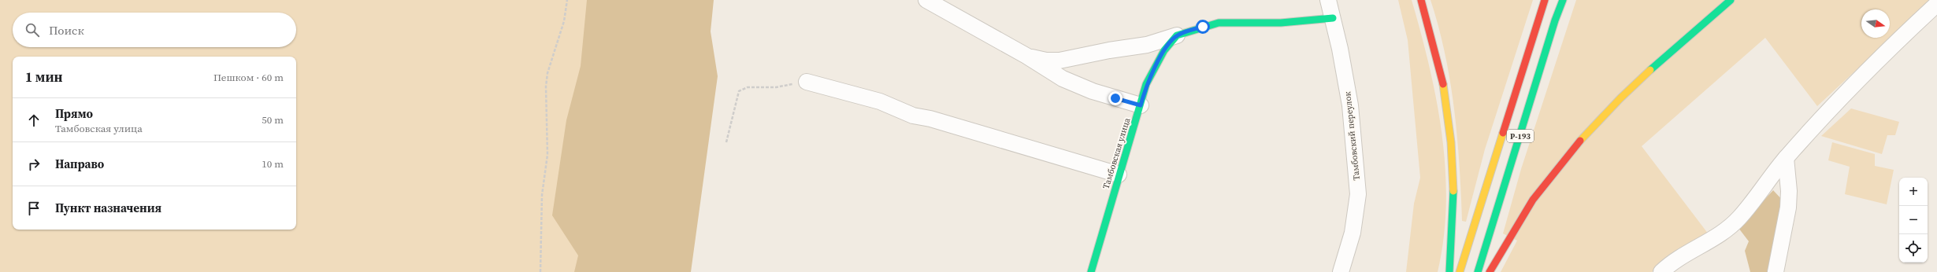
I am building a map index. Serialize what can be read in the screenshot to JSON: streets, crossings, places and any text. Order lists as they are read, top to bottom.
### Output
{
  "streets": {
    "main road": ["Р-193", "Тамбовская улица"],
    "street": ["Тамбовский переулок"]
  },
  "north": "right",
  "page": {
    "search": "Поиск",
    "heading": ["1 мин", "Пешком · 60 m"],
    "list": [
      ["Прямо", "Тамбовская улица", "50 m"],
      ["Направо", "10 m"],
      "Пункт назначения"
    ],
    "map_buttons": ["+", "−"]
  }
}
